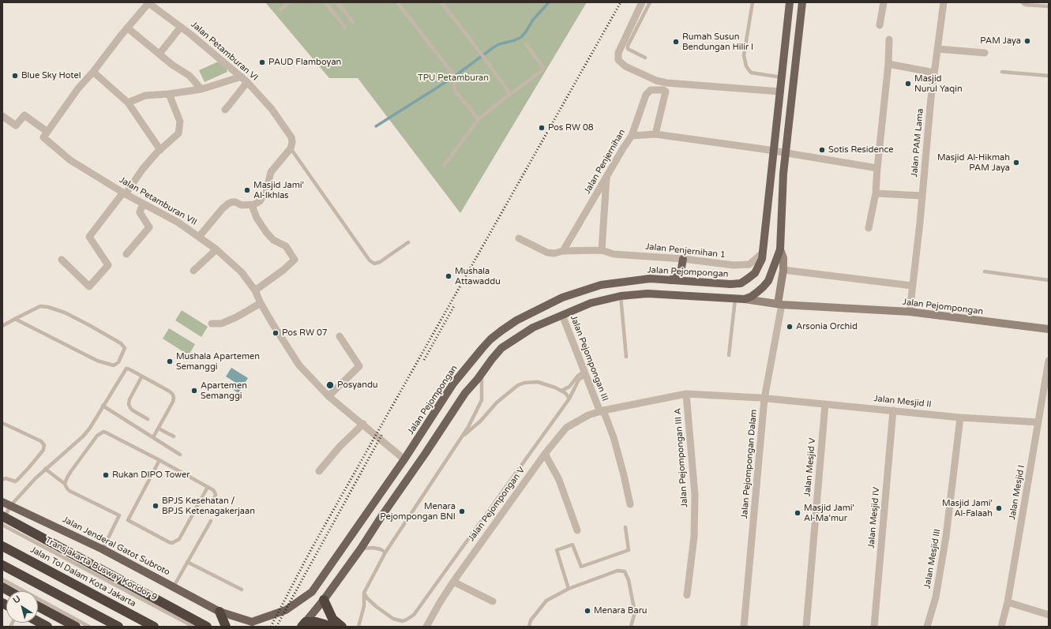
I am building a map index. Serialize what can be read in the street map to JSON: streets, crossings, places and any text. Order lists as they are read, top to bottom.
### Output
{
  "streets": {
    "highway": ["Jalan Tol Dalam Kota Jakarta"],
    "main road": ["Jalan Pejompongan", "Jalan Jenderal Gatot Subroto"],
    "street": [
      "Jalan Petamburan VI",
      "Jalan PAM Lama",
      "Jalan Penjernihan",
      "Jalan Petamburan VII",
      "Jalan Penjernihan 1",
      "Jalan Pejompongan III",
      "Jalan Mesjid II",
      "Jalan Pejompongan III A",
      "Jalan Pejompongan Dalam",
      "Jalan Mesjid V",
      "Jalan Mesjid I",
      "Jalan Pejompongan V",
      "Jalan Mesjid IV",
      "Jalan Mesjid III"
    ],
    "lane": ["Transjakarta Busway Koridor 9"]
  },
  "crossings": [
    ["Jalan PAM Lama", "Jalan Pejompongan"],
    ["Jalan Penjernihan", "Jalan Penjernihan 1"],
    ["Jalan Petamburan VII", "Jalan Pejompongan"],
    ["Jalan Penjernihan 1", "Jalan Pejompongan"],
    ["Jalan Pejompongan", "Jalan Pejompongan III"],
    ["Jalan Pejompongan", "Jalan Pejompongan Dalam"],
    ["Jalan Pejompongan", "Jalan Jenderal Gatot Subroto"],
    ["Jalan Pejompongan III", "Jalan Mesjid II"],
    ["Jalan Pejompongan III", "Jalan Pejompongan III A"],
    ["Jalan Pejompongan III", "Jalan Pejompongan Dalam"],
    ["Jalan Pejompongan III", "Jalan Pejompongan V"],
    ["Jalan Mesjid II", "Jalan Pejompongan Dalam"],
    ["Jalan Mesjid II", "Jalan Mesjid V"],
    ["Jalan Mesjid II", "Jalan Mesjid I"],
    ["Jalan Mesjid II", "Jalan Mesjid IV"],
    ["Jalan Mesjid II", "Jalan Mesjid III"]
  ],
  "parks": ["TPU Petamburan"],
  "places": [
    "PAM Jaya",
    "Rumah Susun Bendungan Hilir I",
    "PAUD Flamboyan",
    "Blue Sky Hotel",
    "Masjid Nurul Yaqin",
    "Pos RW 08",
    "Sotis Residence",
    "Masjid Al-Hikmah PAM Jaya",
    "Masjid Jami' Al-Ikhlas",
    "Mushala Attawaddu",
    "Arsonia Orchid",
    "Pos RW 07",
    "Mushala Apartemen Semanggi",
    "Posyandu",
    "Apartemen Semanggi",
    "Rukan DIPO Tower",
    "BPJS Kesehatan / BPJS Ketenagakerjaan",
    "Masjid Jami' Al-Falaah",
    "Menara Pejompongan BNI",
    "Masjid Jami' Al-Ma'mur",
    "Menara Baru"
  ],
  "north": "top left"
}
